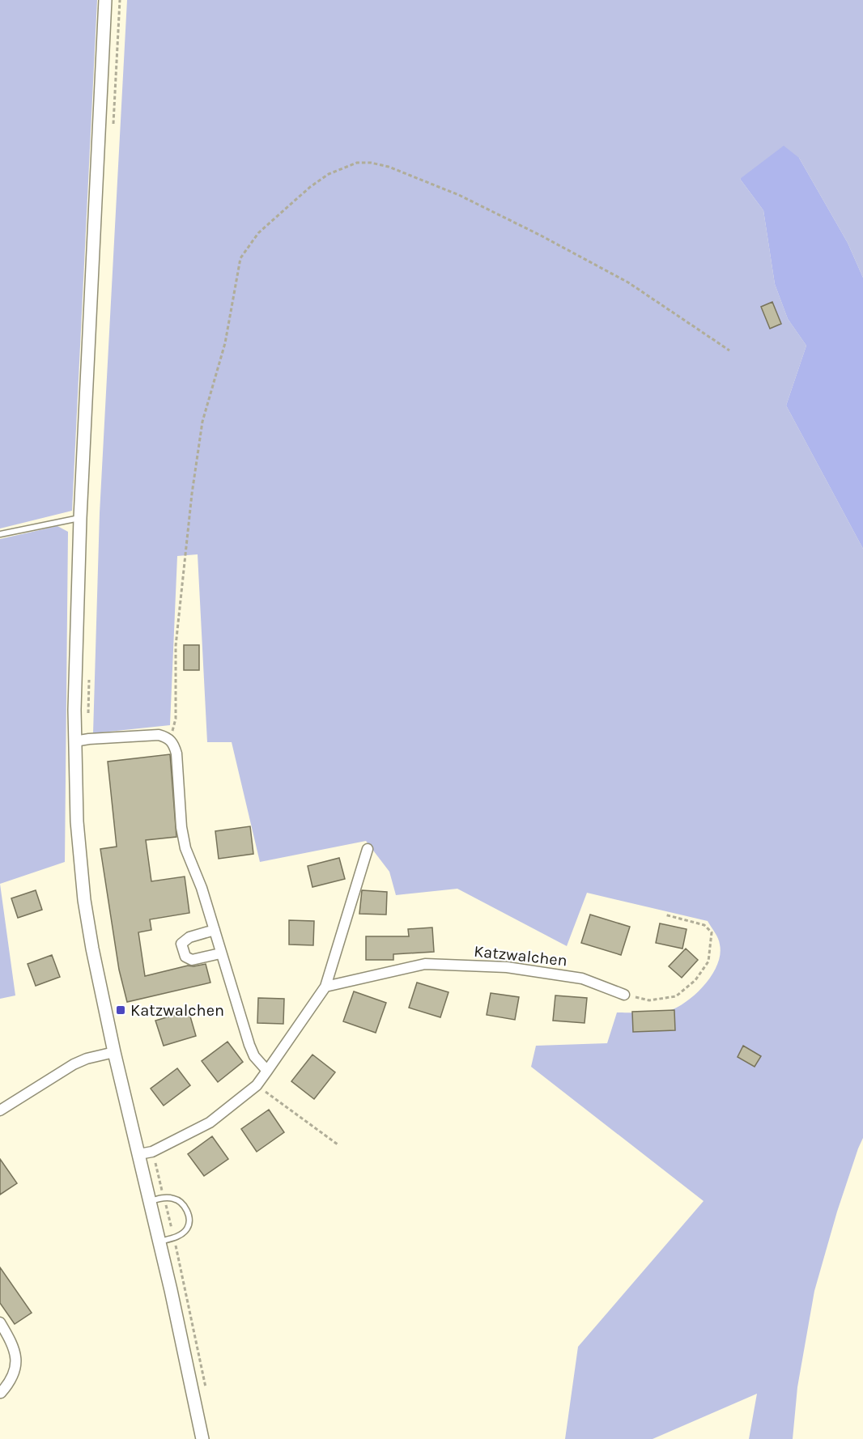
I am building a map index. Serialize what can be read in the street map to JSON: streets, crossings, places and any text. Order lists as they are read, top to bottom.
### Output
{
  "streets": {
    "street": ["Katzwalchen"]
  },
  "places": {
    "transit": ["Katzwalchen"]
  }
}
